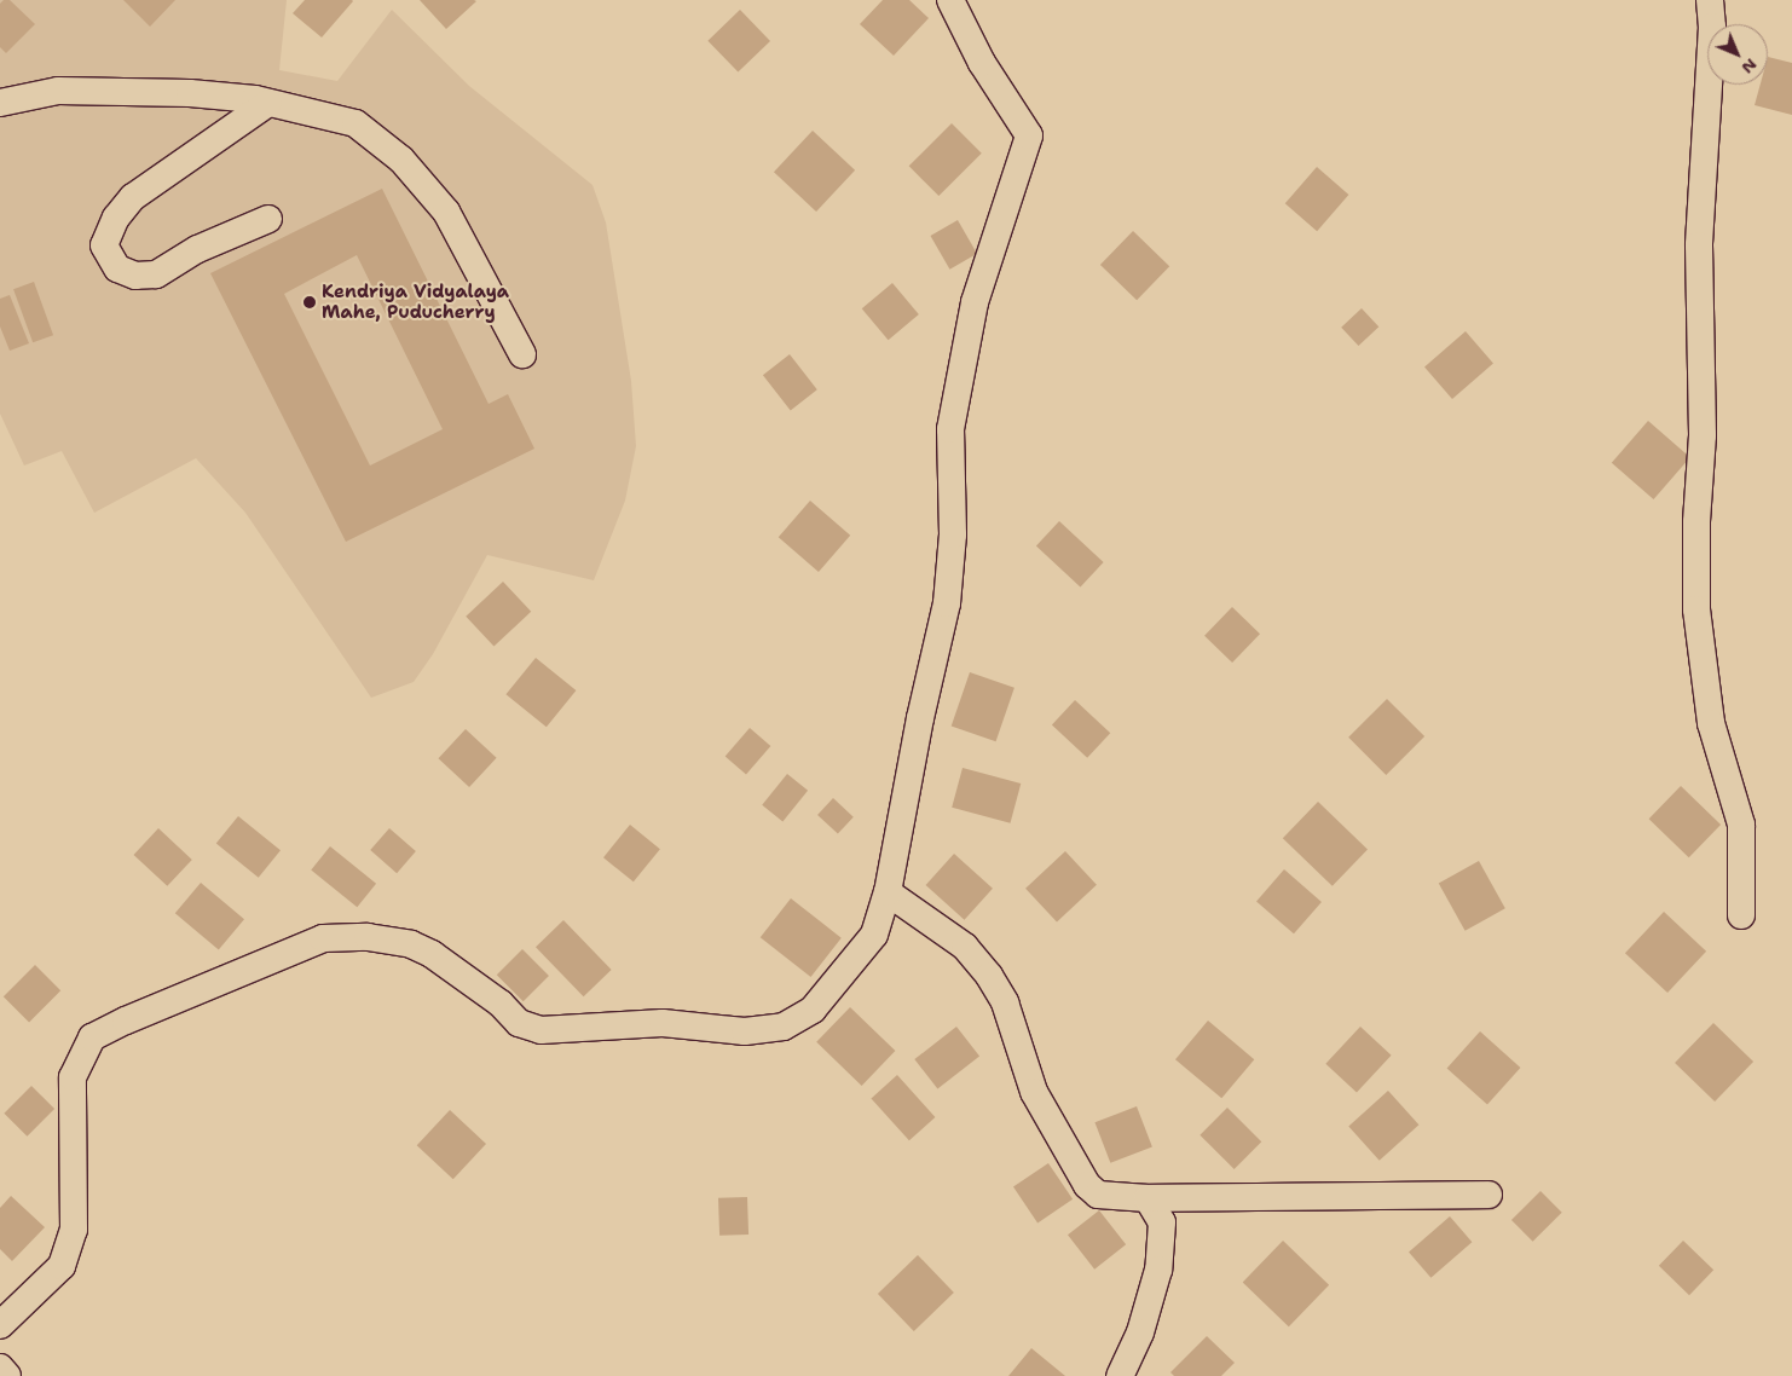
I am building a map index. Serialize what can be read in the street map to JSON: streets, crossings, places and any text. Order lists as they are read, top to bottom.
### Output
{
  "places": ["Kendriya Vidyalaya Mahe, Puducherry"],
  "north": "bottom right"
}
